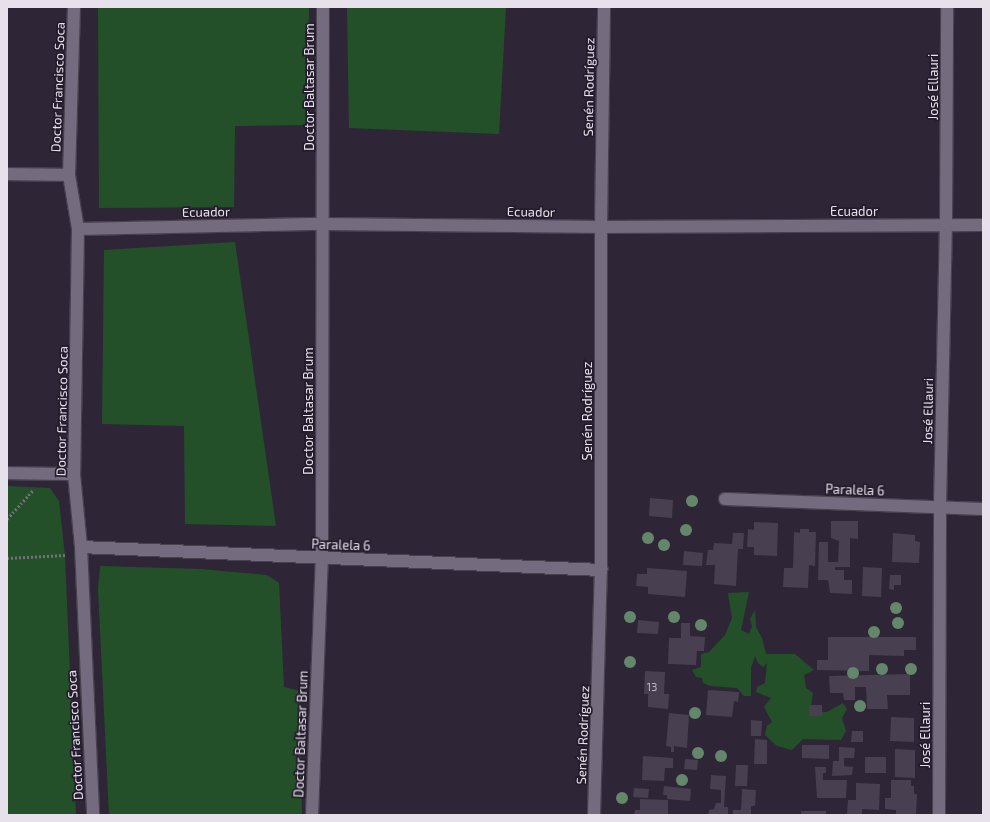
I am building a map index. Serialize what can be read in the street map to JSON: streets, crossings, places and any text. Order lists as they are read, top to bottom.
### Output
{
  "streets": {
    "street": [
      "Doctor Francisco Soca",
      "Doctor Baltasar Brum",
      "Senén Rodríguez",
      "José Ellauri",
      "Ecuador",
      "Paralela 6"
    ]
  },
  "crossings": [
    ["Doctor Francisco Soca", "Ecuador"],
    ["Doctor Francisco Soca", "Paralela 6"],
    ["Doctor Baltasar Brum", "Ecuador"],
    ["Doctor Baltasar Brum", "Paralela 6"],
    ["Senén Rodríguez", "Ecuador"],
    ["Senén Rodríguez", "Paralela 6"],
    ["José Ellauri", "Ecuador"],
    ["José Ellauri", "Paralela 6"]
  ],
  "house_numbers": ["13"]
}
